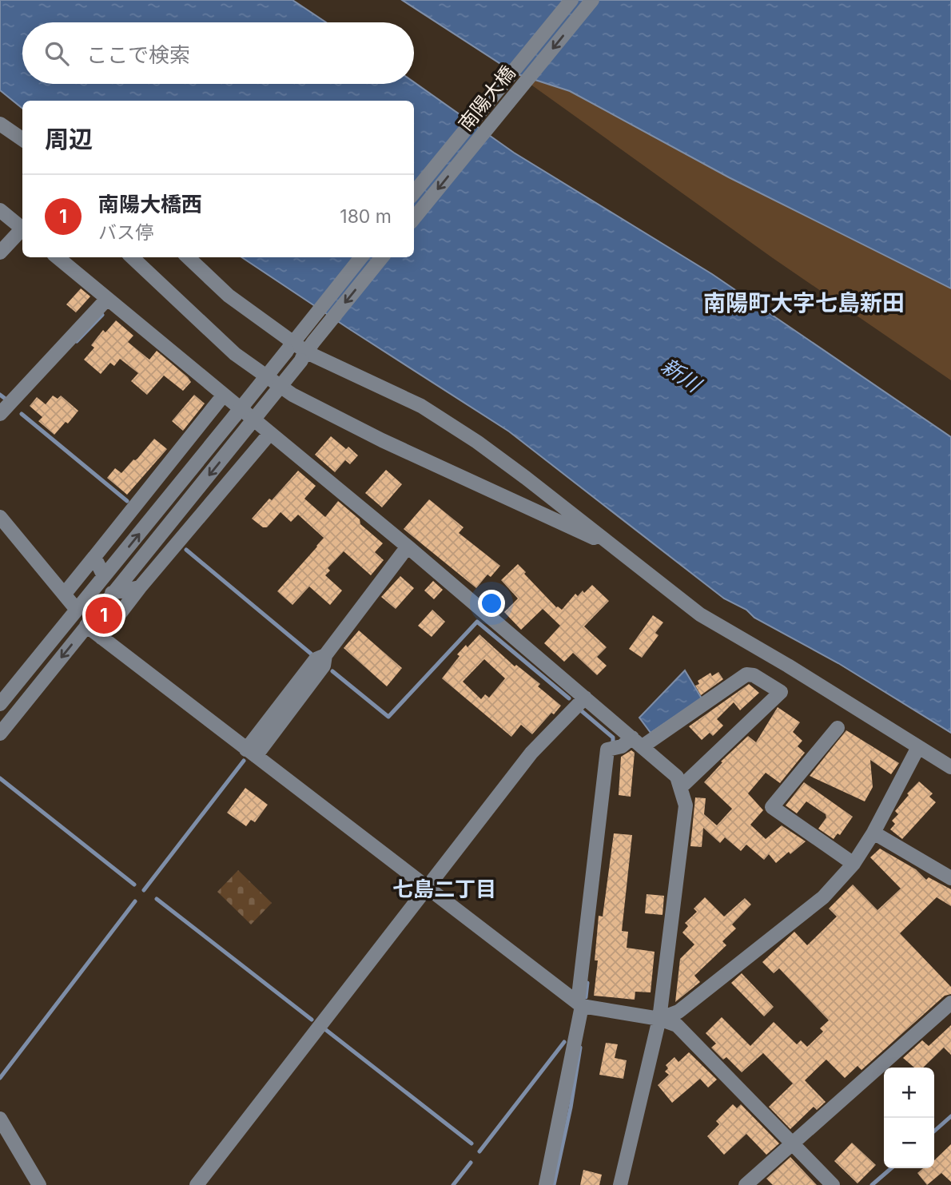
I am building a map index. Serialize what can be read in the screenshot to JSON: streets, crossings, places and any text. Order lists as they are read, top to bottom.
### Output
{
  "streets": {
    "street": ["南陽大橋"]
  },
  "districts": ["南陽町大字七島新田", "七島二丁目"],
  "water": ["新川"],
  "page": {
    "search": "ここで検索",
    "heading": "周辺",
    "list": [
      {
        "mark": "1",
        "name": "南陽大橋西",
        "note": "バス停",
        "value": "180 m"
      }
    ],
    "pins": "1",
    "map_buttons": ["+", "−"]
  }
}
